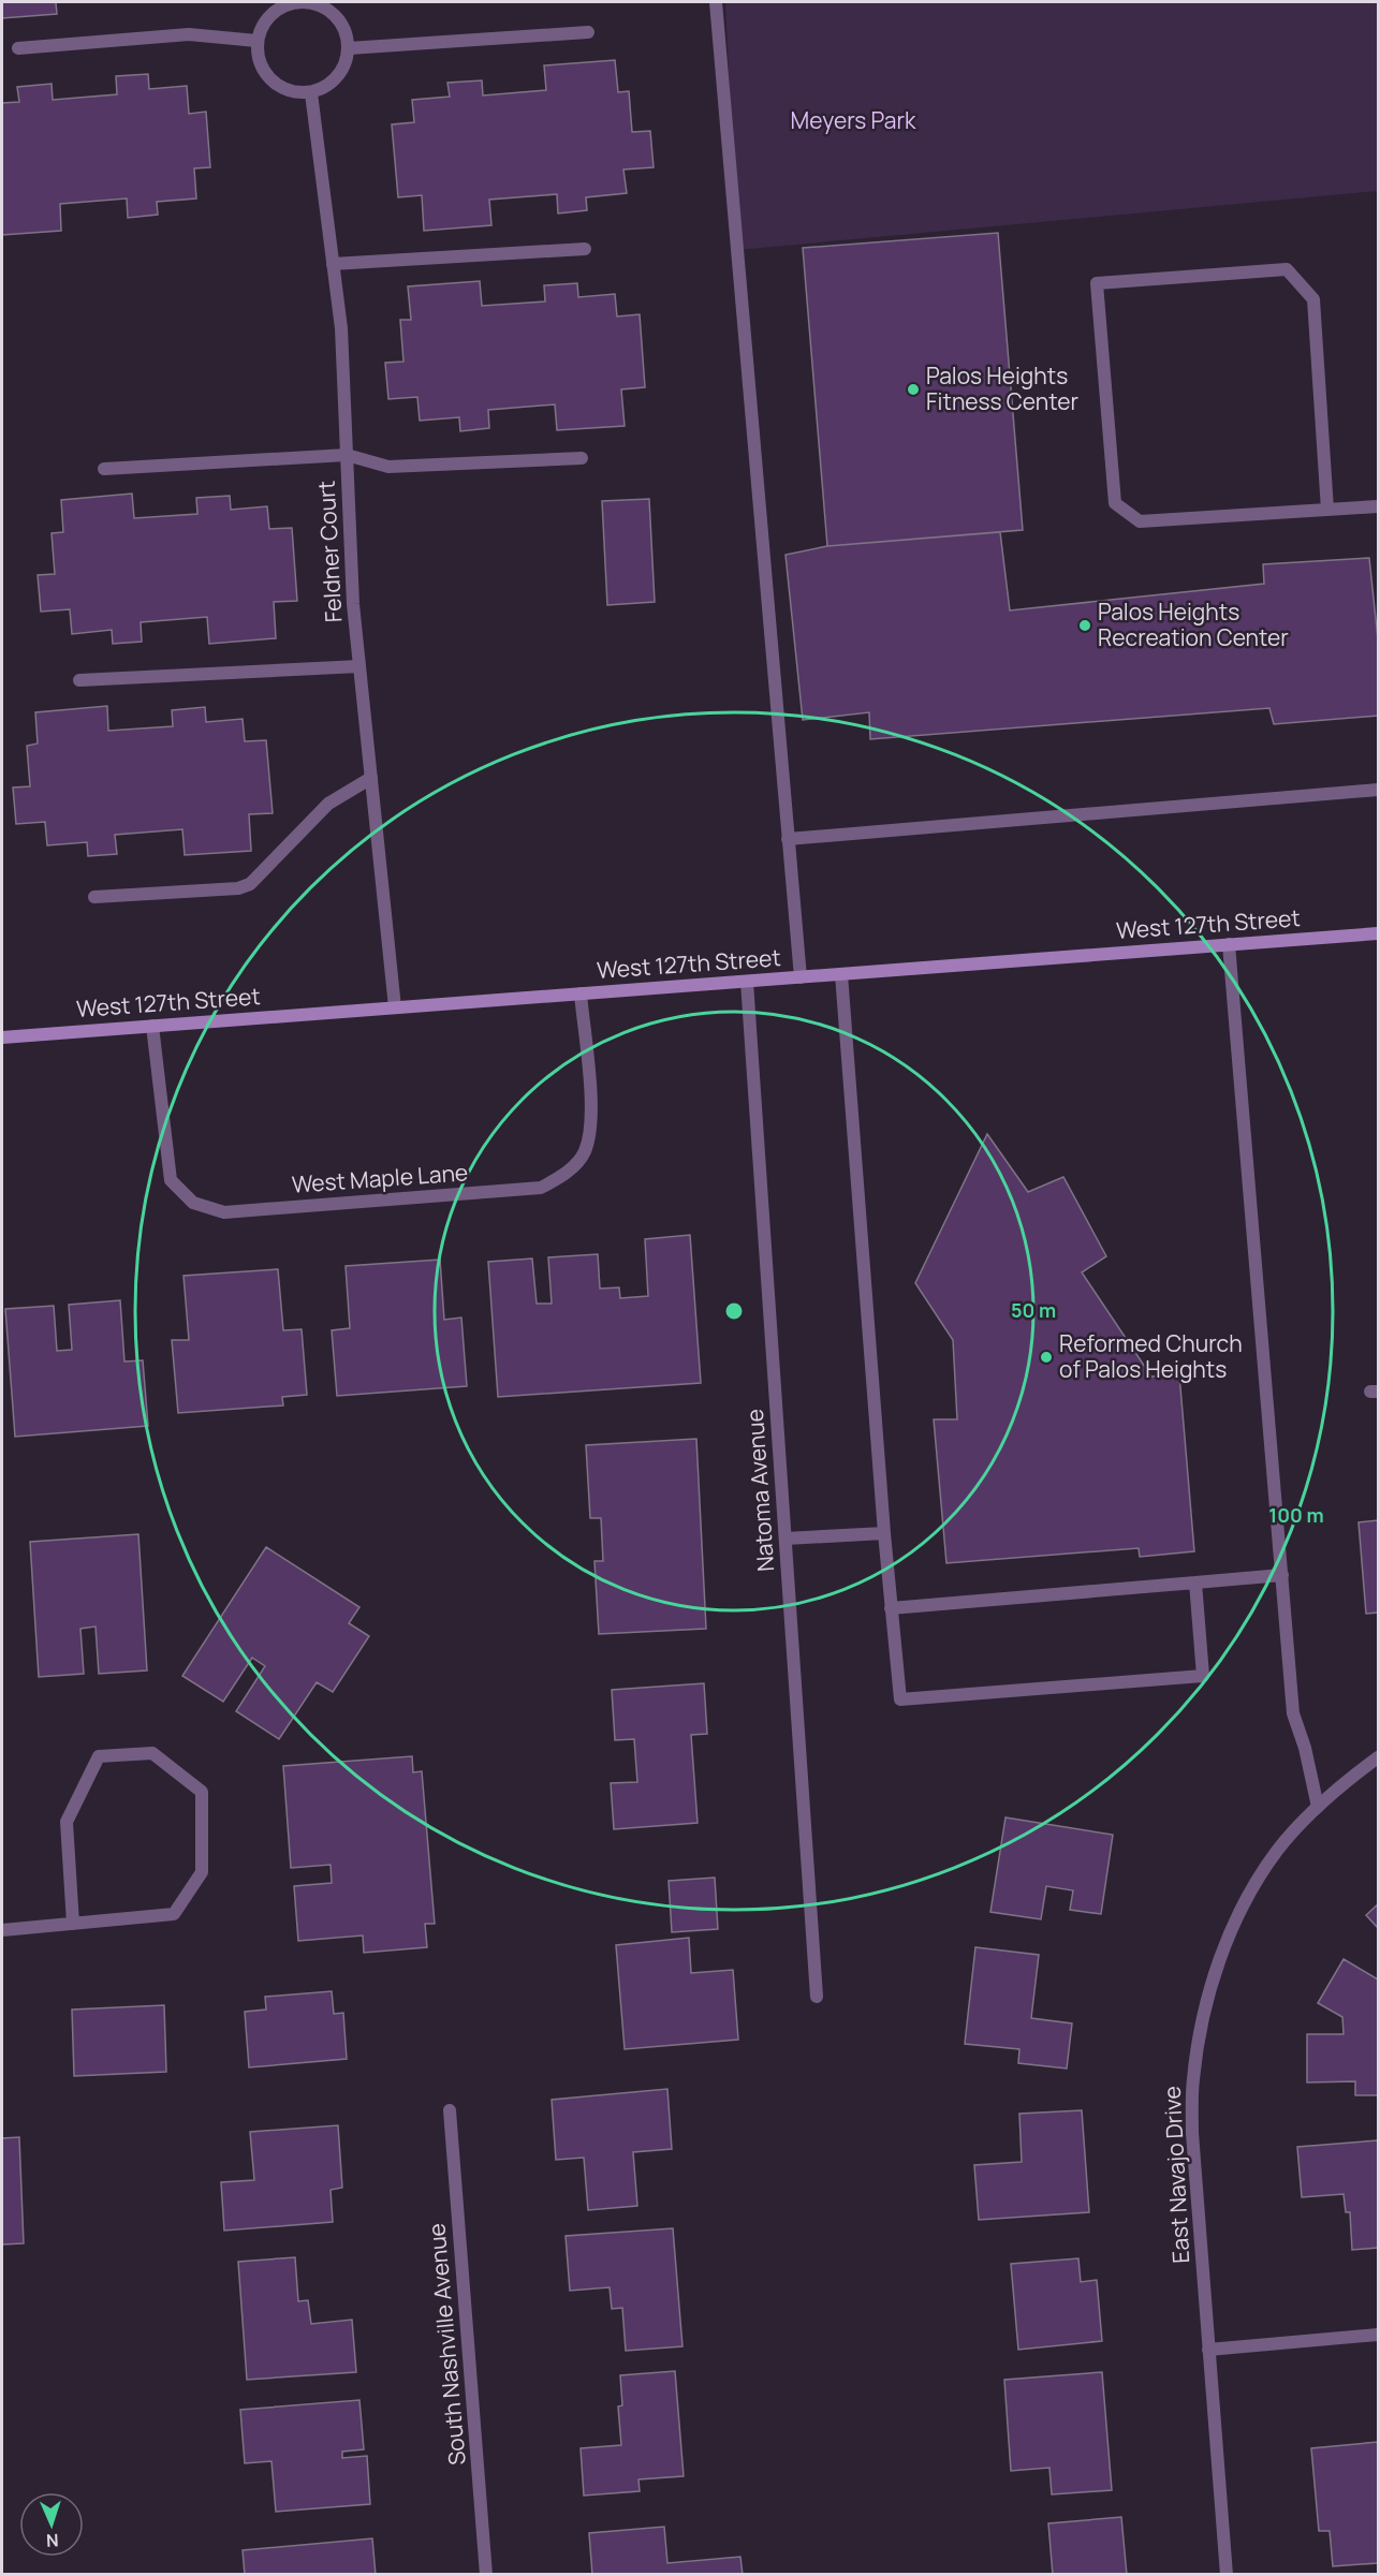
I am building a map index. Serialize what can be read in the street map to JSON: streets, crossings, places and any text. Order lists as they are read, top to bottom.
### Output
{
  "streets": {
    "main road": ["West 127th Street"],
    "street": [
      "Feldner Court",
      "West Maple Lane",
      "Natoma Avenue",
      "East Navajo Drive",
      "South Nashville Avenue"
    ]
  },
  "crossings": [
    ["Feldner Court", "West 127th Street"],
    ["West 127th Street", "West Maple Lane"],
    ["West 127th Street", "Natoma Avenue"]
  ],
  "parks": ["Meyers Park"],
  "places": ["Palos Heights Fitness Center", "Palos Heights Recreation Center", "Reformed Church of Palos Heights"],
  "north": "bottom",
  "rings": ["50 m", "100 m"]
}
